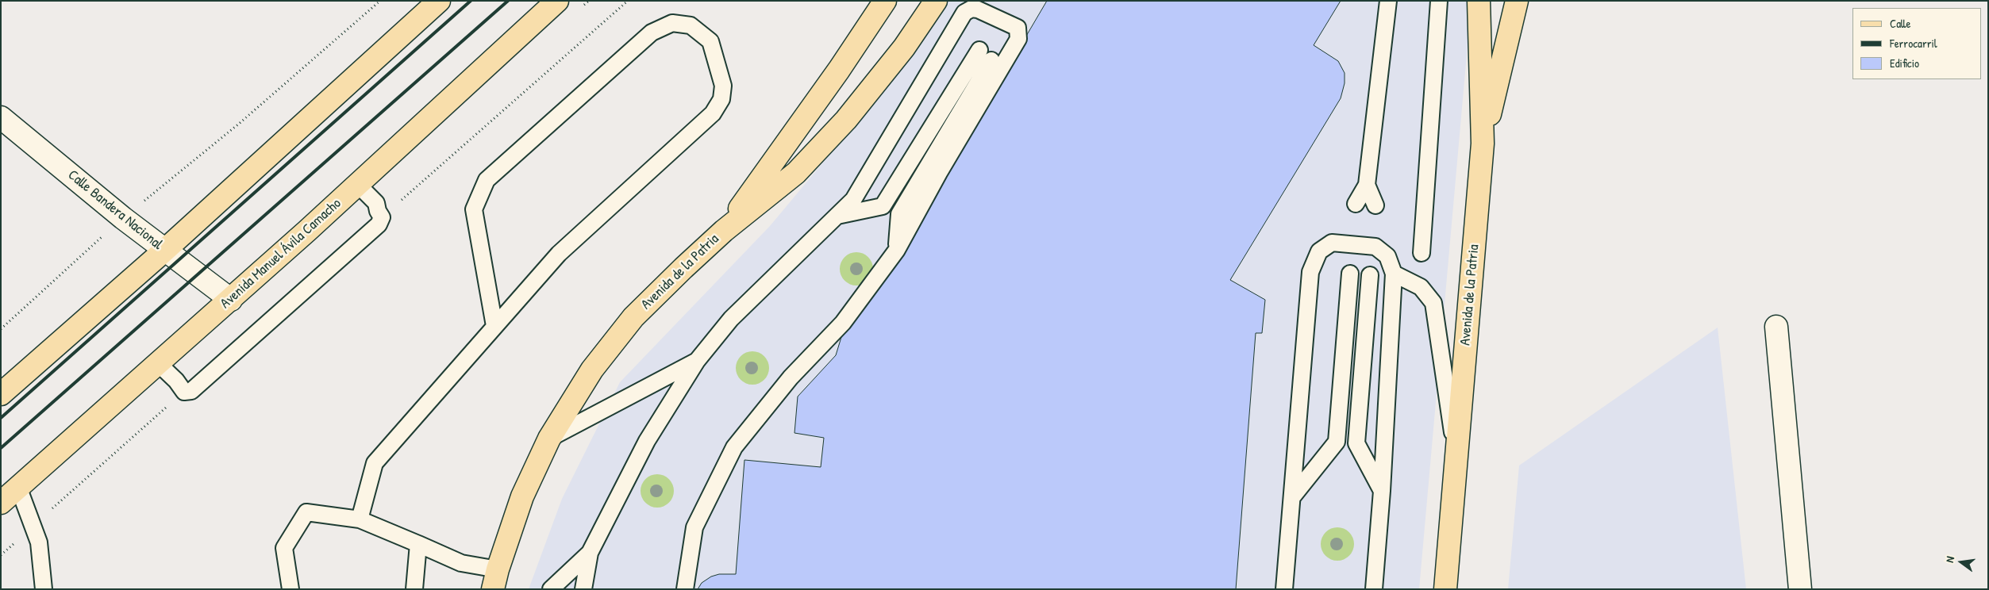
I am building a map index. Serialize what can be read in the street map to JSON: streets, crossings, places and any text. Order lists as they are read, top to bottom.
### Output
{
  "streets": {
    "main road": ["Avenida Manuel Ávila Camacho", "Avenida de la Patria"],
    "street": ["Calle Bandera Nacional"]
  },
  "crossings": [
    ["Calle Bandera Nacional", "Avenida Manuel Ávila Camacho"]
  ],
  "legend": ["Calle", "Ferrocarril", "Edificio"],
  "north": "left"
}
